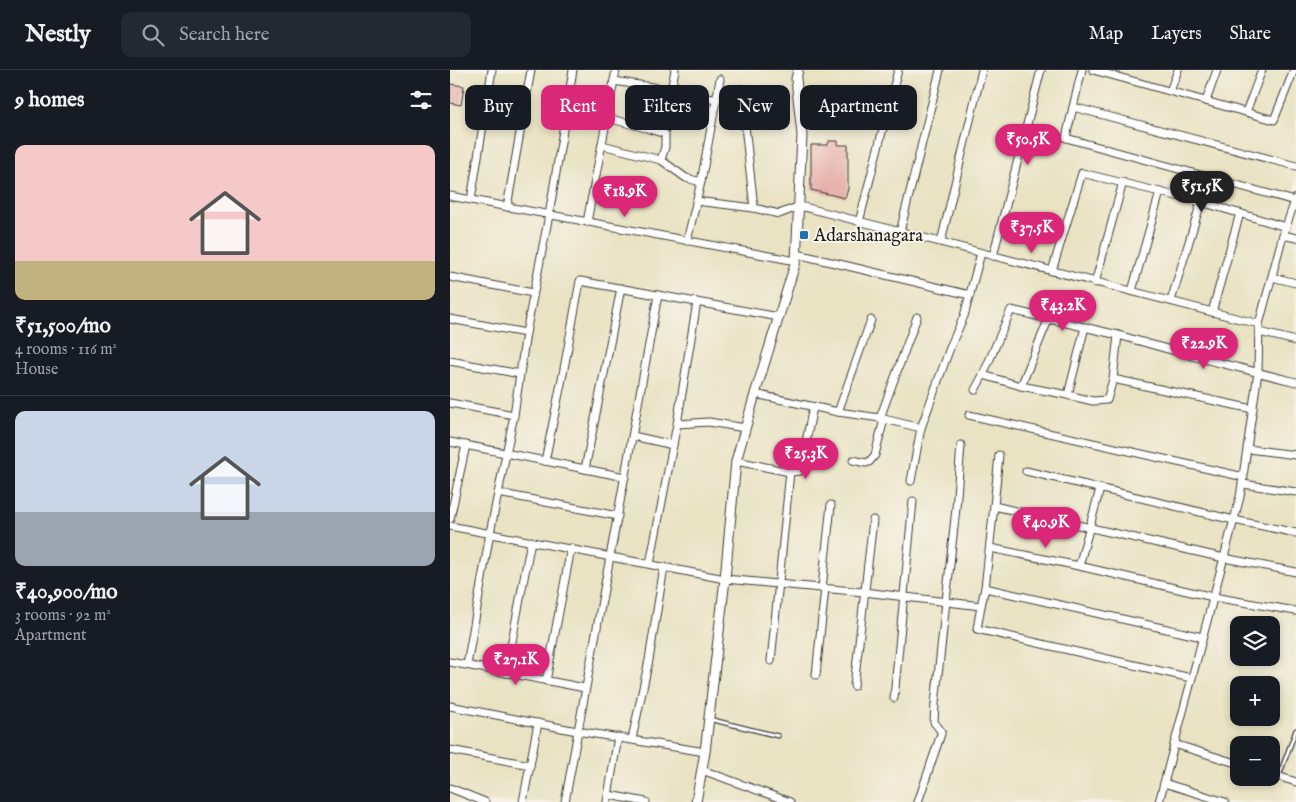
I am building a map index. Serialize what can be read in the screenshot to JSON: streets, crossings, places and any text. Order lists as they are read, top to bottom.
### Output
{
  "places": {
    "transit": ["Adarshanagara"]
  },
  "page": {
    "header": "Nestly",
    "search": "Search here",
    "nav": ["Map", "Layers", "Share"],
    "heading": "9 homes",
    "chip": [
      "Buy",
      "Rent",
      "Filters",
      "New",
      "Apartment"
    ],
    "price": [
      "₹50.5K",
      "₹51.5K",
      "₹18.9K",
      "₹37.5K",
      "₹43.2K",
      "₹22.9K",
      "₹25.3K",
      "₹40.9K",
      "₹27.1K"
    ],
    "list": [
      {
        "name": "₹51,500/mo",
        "note": "4 rooms · 116 m² · House"
      },
      {
        "name": "₹40,900/mo",
        "note": "3 rooms · 92 m² · Apartment"
      }
    ],
    "map_buttons": ["+", "−"]
  }
}
